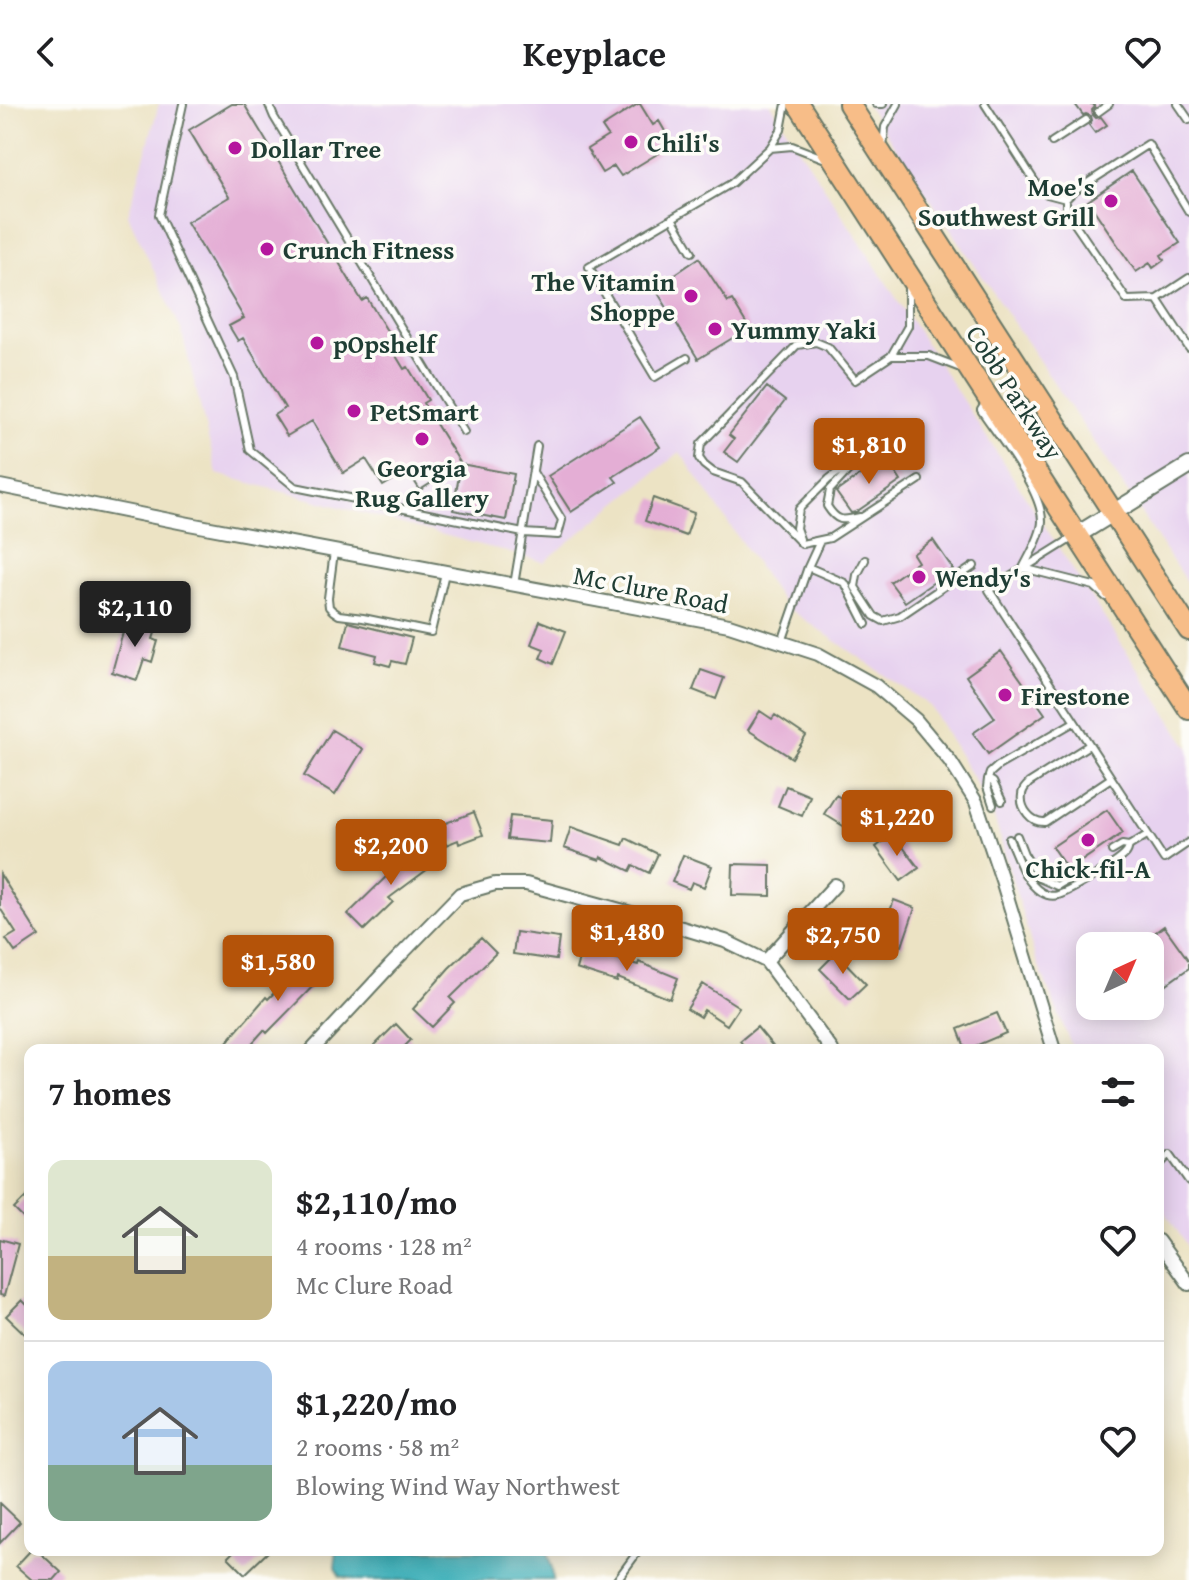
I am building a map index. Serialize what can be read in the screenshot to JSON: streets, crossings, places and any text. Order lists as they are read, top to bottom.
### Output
{
  "streets": {
    "main road": ["Cobb Parkway"],
    "street": ["Mc Clure Road"]
  },
  "places": [
    "Chili's",
    "Dollar Tree",
    "Moe's Southwest Grill",
    "Crunch Fitness",
    "The Vitamin Shoppe",
    "Yummy Yaki",
    "pOpshelf",
    "PetSmart",
    "Georgia Rug Gallery",
    "Wendy's",
    "Firestone",
    "Chick-fil-A"
  ],
  "north": "top right",
  "page": {
    "header": "Keyplace",
    "price": [
      "$1,810",
      "$2,110",
      "$1,220",
      "$2,200",
      "$1,480",
      "$2,750",
      "$1,580"
    ],
    "heading": "7 homes",
    "list": [
      {
        "name": "$2,110/mo",
        "note": "4 rooms · 128 m² · Mc Clure Road"
      },
      {
        "name": "$1,220/mo",
        "note": "2 rooms · 58 m² · Blowing Wind Way Northwest"
      }
    ]
  }
}
